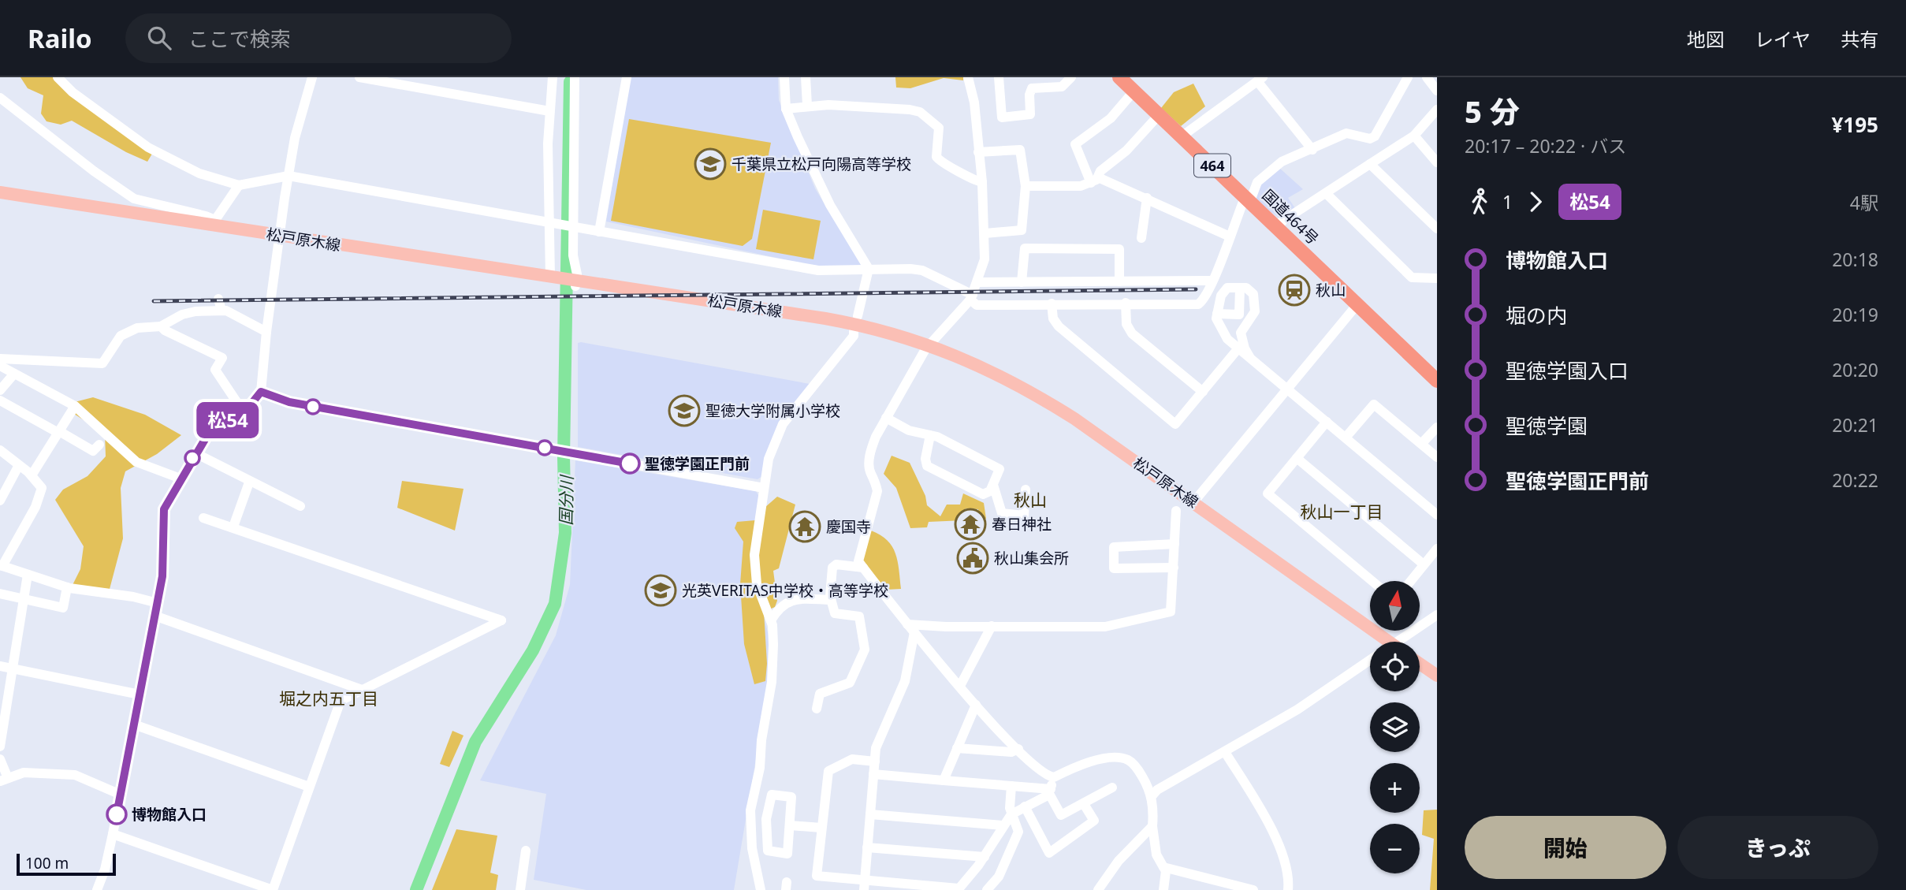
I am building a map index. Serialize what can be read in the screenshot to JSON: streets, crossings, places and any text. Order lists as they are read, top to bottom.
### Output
{
  "streets": {
    "highway": ["464", "国道464号"],
    "main road": ["松戸原木線"]
  },
  "districts": ["秋山", "秋山一丁目", "堀之内五丁目"],
  "water": ["国分川"],
  "places": {
    "school or university": ["千葉県立松戸向陽高等学校", "聖徳大学附属小学校", "光英VERITAS中学校・高等学校"],
    "station": ["秋山"],
    "other": ["聖徳学園正門前", "博物館入口"],
    "temple": ["春日神社", "慶国寺"],
    "public building": ["秋山集会所"]
  },
  "lines": ["bus line 松54"],
  "scale_bar": "100 m",
  "north": "top",
  "page": {
    "header": "Railo",
    "search": "ここで検索",
    "nav": ["地図", "レイヤ", "共有"],
    "on_map": "松54",
    "heading": ["5 分", "20:17 – 20:22 · バス", "¥195"],
    "legs": ["1", "松54", "4駅"],
    "list": [
      {
        "name": "博物館入口",
        "value": "20:18"
      },
      {
        "name": "堀の内",
        "value": "20:19"
      },
      {
        "name": "聖徳学園入口",
        "value": "20:20"
      },
      {
        "name": "聖徳学園",
        "value": "20:21"
      },
      {
        "name": "聖徳学園正門前",
        "value": "20:22"
      }
    ],
    "map_buttons": ["+", "−"],
    "buttons": ["開始", "きっぷ"],
    "scale": "100 m"
  }
}
